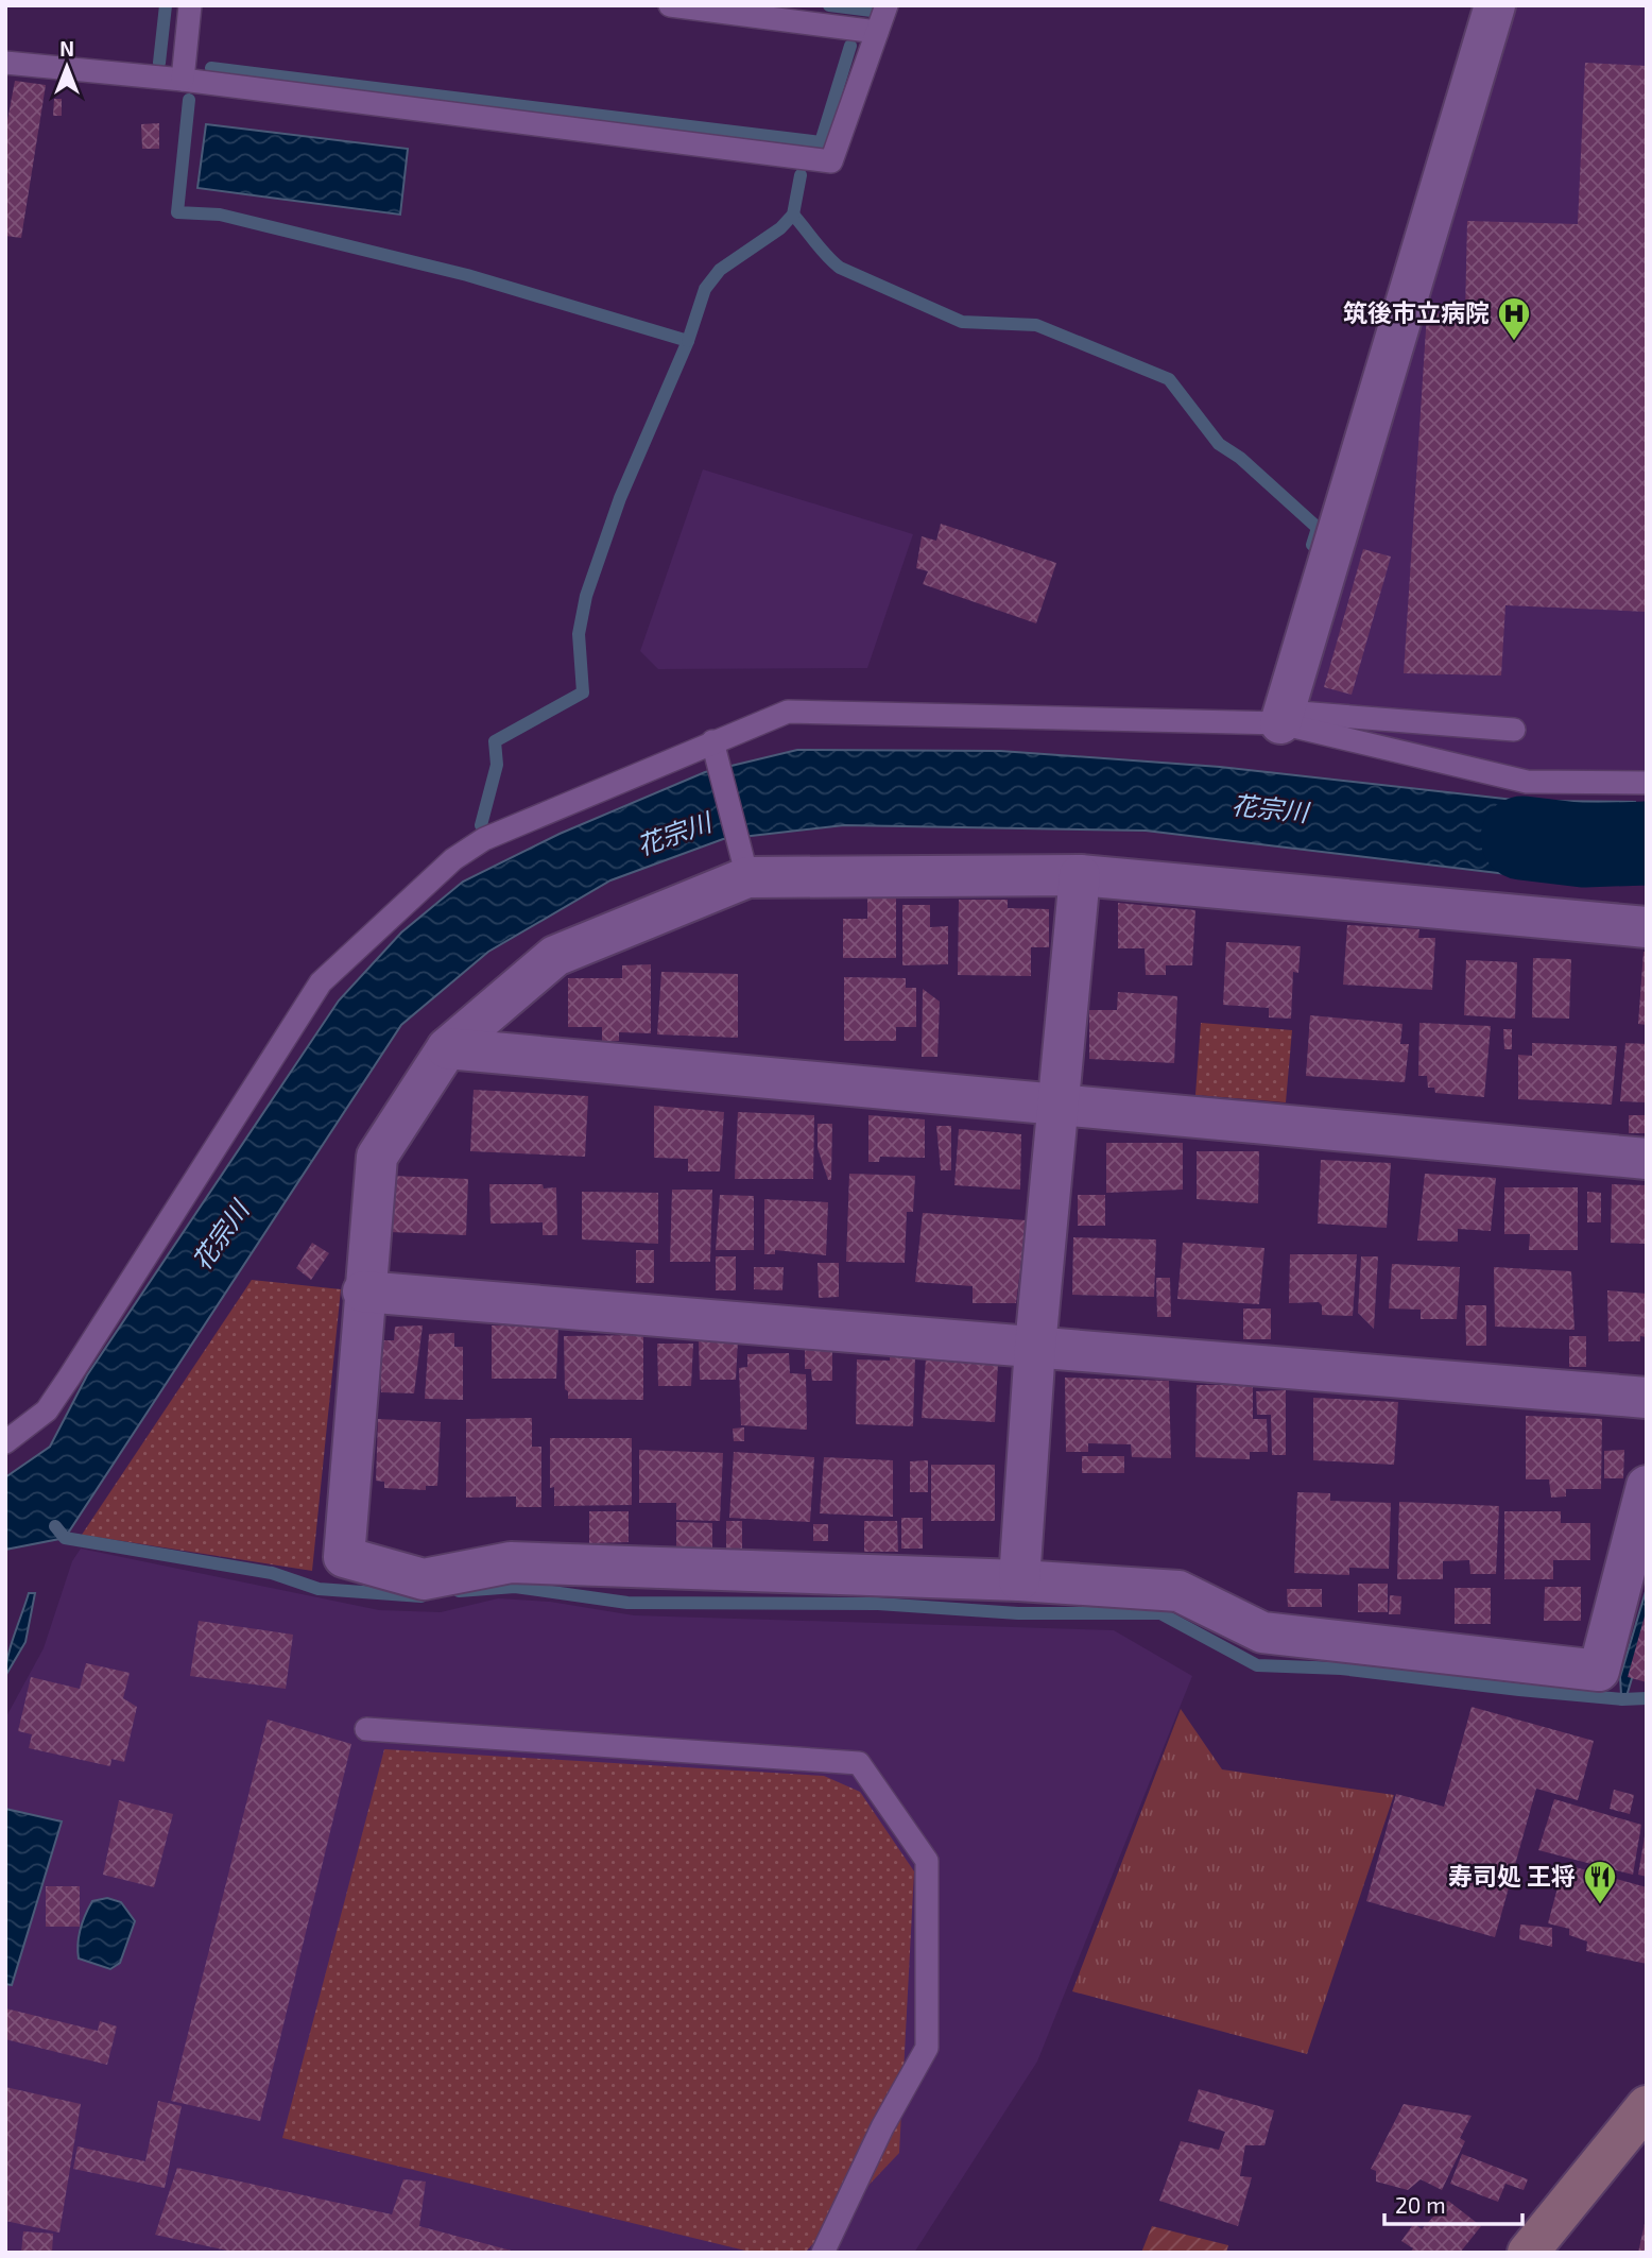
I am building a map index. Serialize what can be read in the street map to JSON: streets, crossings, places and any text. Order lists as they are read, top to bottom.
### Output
{
  "water": ["花宗川"],
  "places": {
    "hospital": ["筑後市立病院"],
    "restaurant": ["寿司処 王将"]
  },
  "scale_bar": "20 m",
  "north": "top"
}
